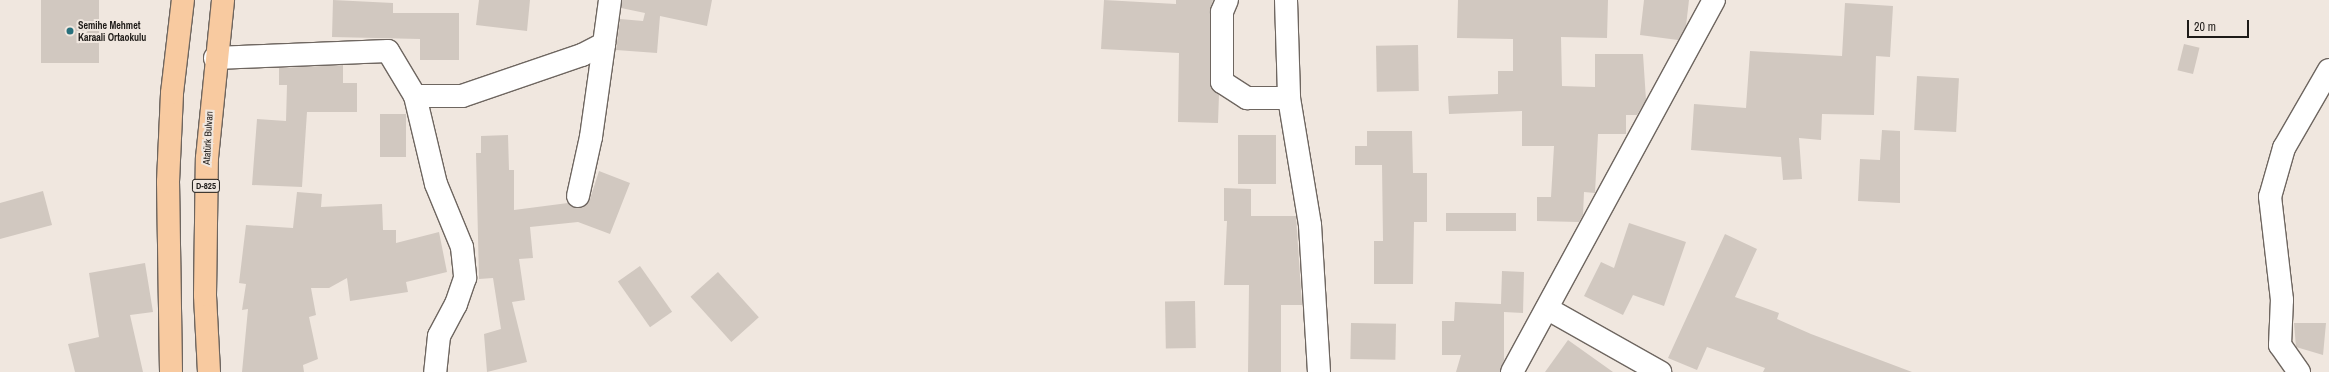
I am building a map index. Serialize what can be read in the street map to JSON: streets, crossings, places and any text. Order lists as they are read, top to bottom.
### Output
{
  "streets": {
    "highway": ["Atatürk Bulvarı", "D-825"]
  },
  "places": ["Semihe Mehmet Karaali Ortaokulu"],
  "scale_bar": "20 m"
}
